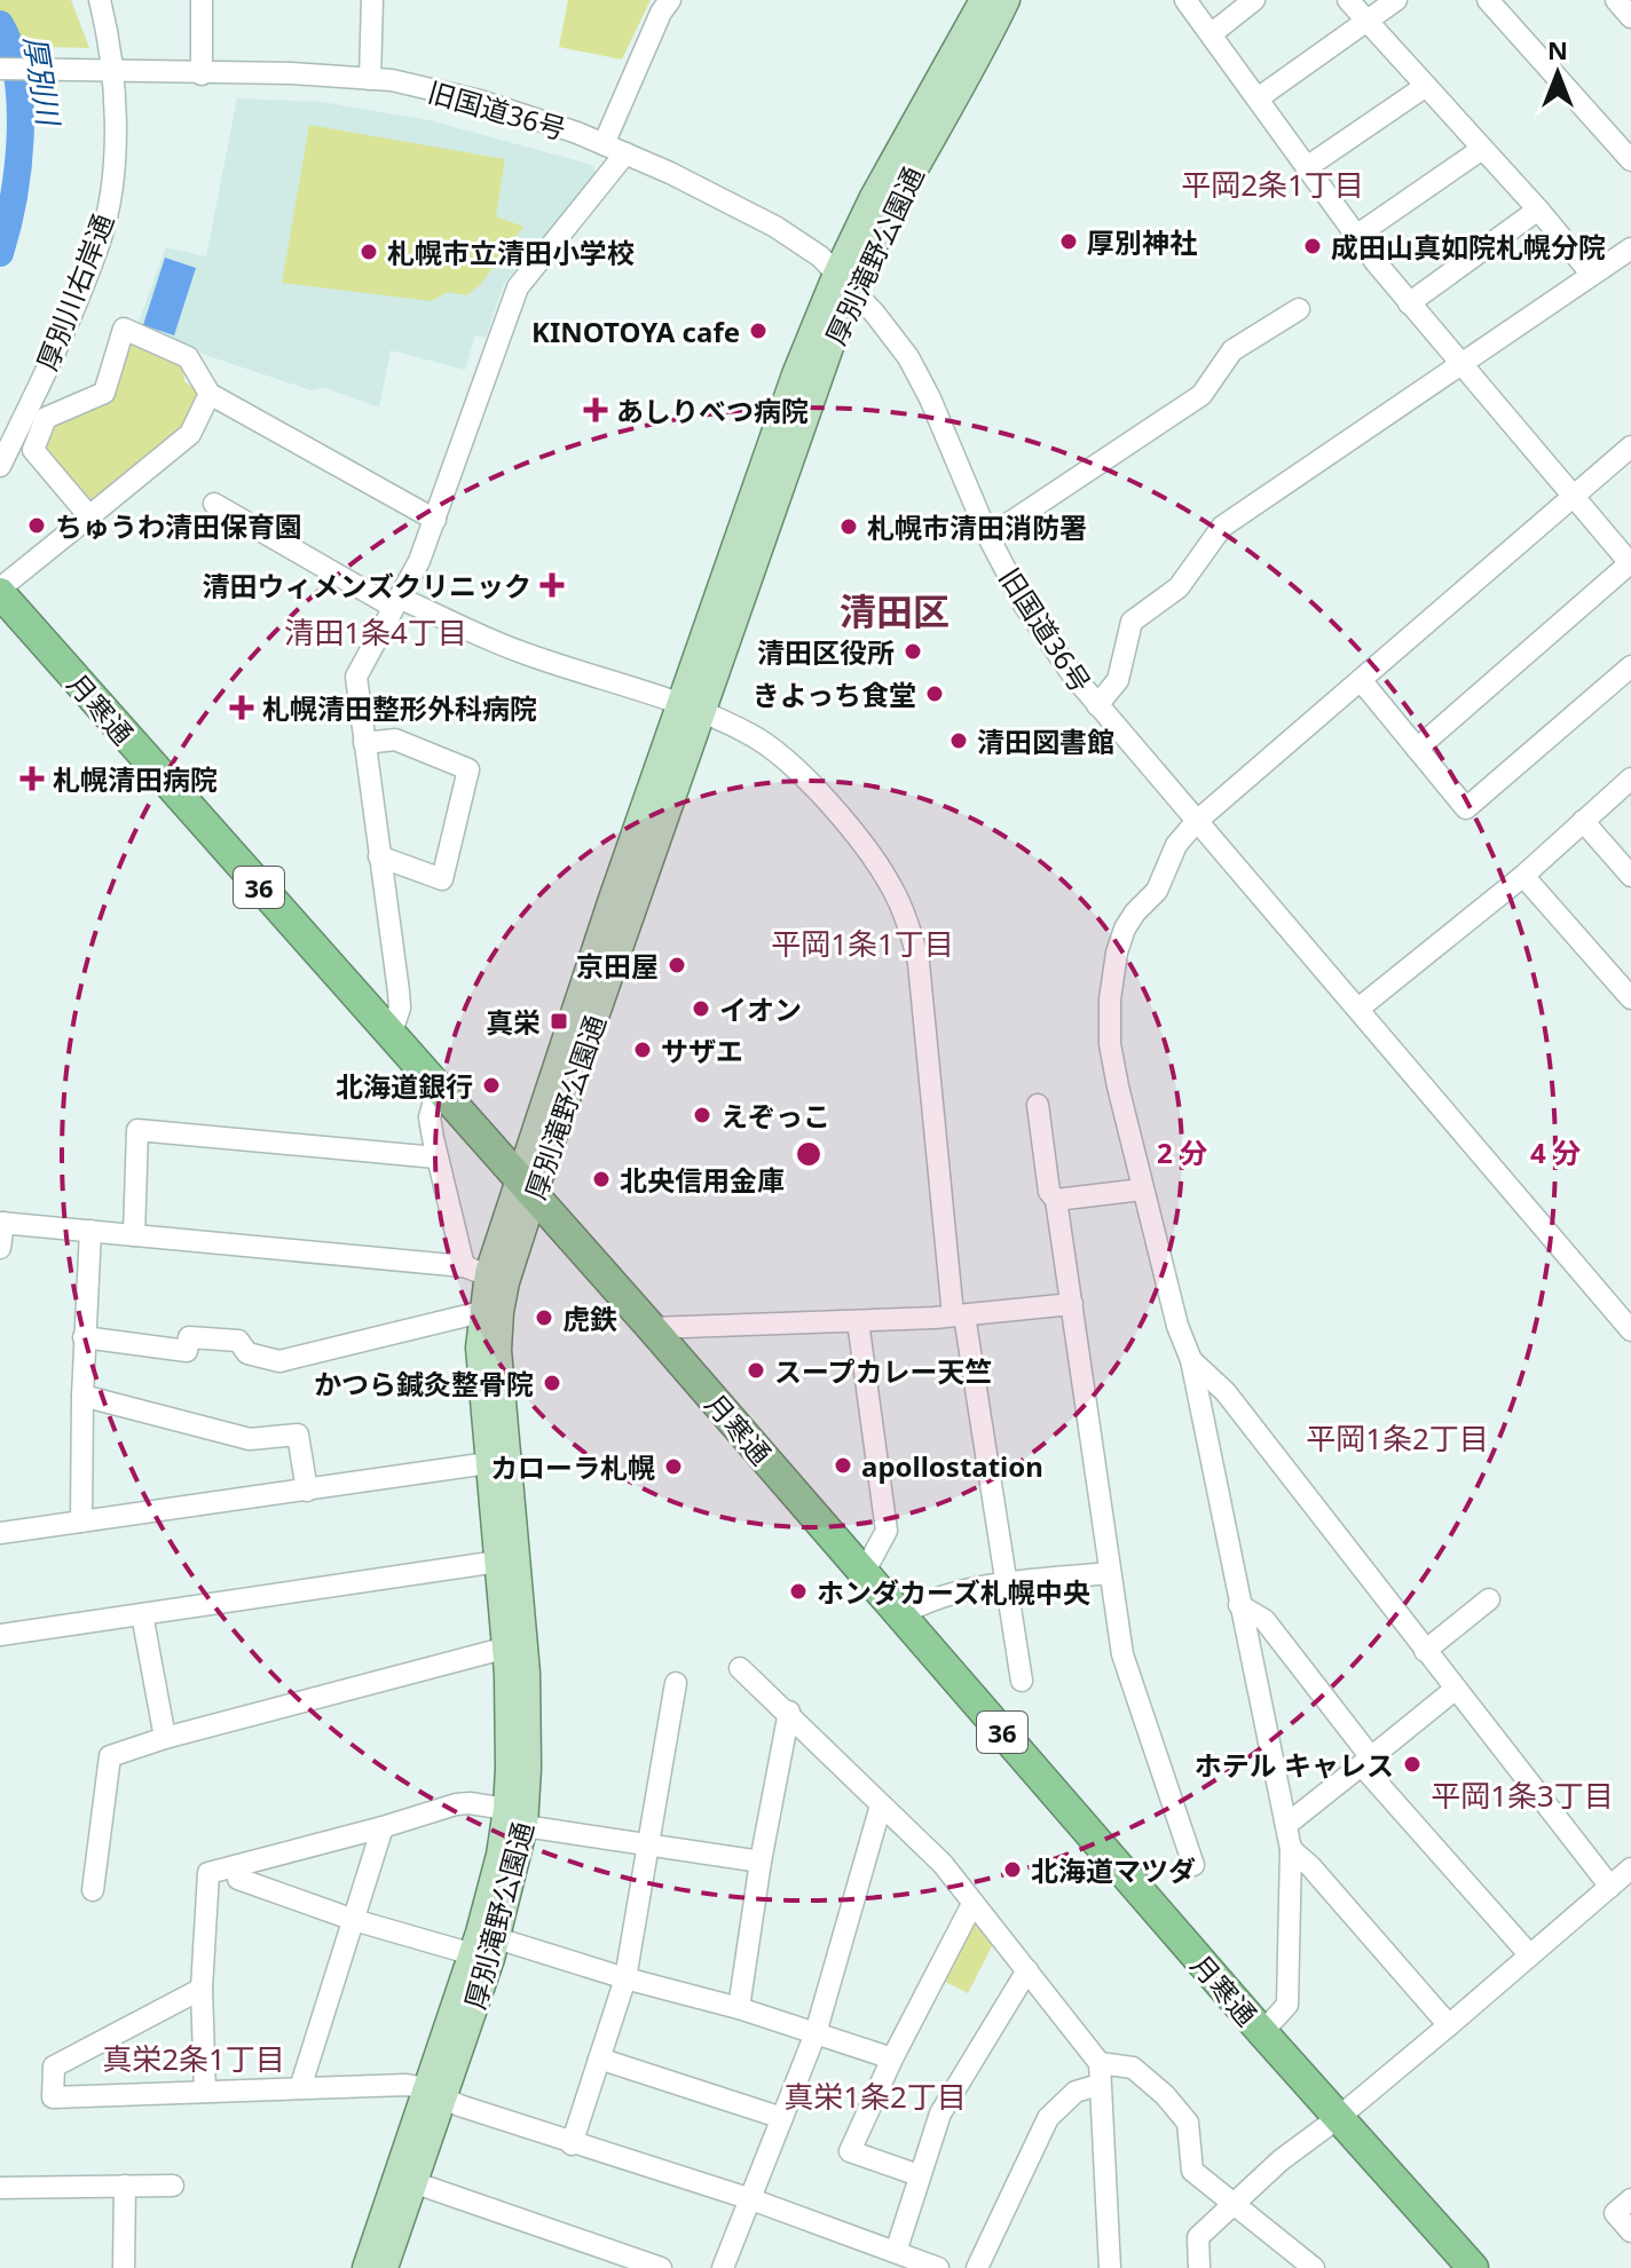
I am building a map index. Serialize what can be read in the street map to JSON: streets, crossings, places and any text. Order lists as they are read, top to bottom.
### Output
{
  "streets": {
    "highway": ["月寒通", "36"],
    "main road": ["厚別滝野公園通"],
    "street": ["旧国道36号", "厚別川右岸通"]
  },
  "crossings": [
    ["旧国道36号", "厚別滝野公園通"],
    ["旧国道36号", "厚別川右岸通"],
    ["厚別滝野公園通", "月寒通"]
  ],
  "districts": [
    "平岡2条1丁目",
    "清田区",
    "清田1条4丁目",
    "平岡1条1丁目",
    "平岡1条2丁目",
    "平岡1条3丁目",
    "真栄2条1丁目",
    "真栄1条2丁目"
  ],
  "water": ["厚別川"],
  "places": {
    "other": [
      "厚別神社",
      "成田山真如院札幌分院",
      "札幌市立清田小学校",
      "KINOTOYA cafe",
      "ちゅうわ清田保育園",
      "札幌市清田消防署",
      "清田区役所",
      "きよっち食堂",
      "清田図書館",
      "京田屋",
      "イオン",
      "サザエ",
      "北海道銀行",
      "えぞっこ",
      "北央信用金庫",
      "虎鉄",
      "スープカレー天竺",
      "かつら鍼灸整骨院",
      "apollostation",
      "カローラ札幌",
      "ホンダカーズ札幌中央",
      "ホテル キャレス",
      "北海道マツダ"
    ],
    "health": [
      "あしりべつ病院",
      "清田ウィメンズクリニック",
      "札幌清田整形外科病院",
      "札幌清田病院"
    ],
    "transit": ["真栄"]
  },
  "north": "top",
  "rings": ["2 分", "4 分"]
}
